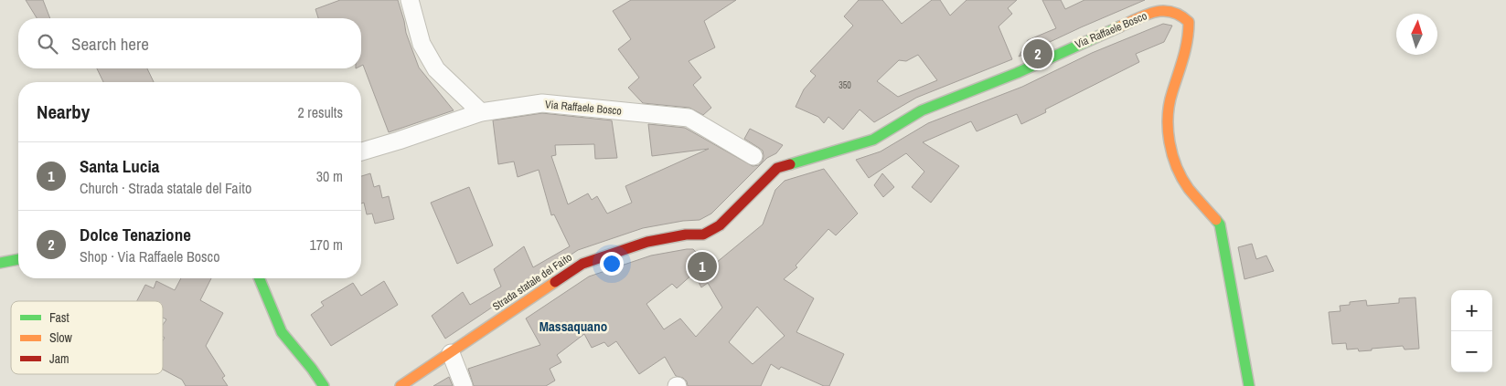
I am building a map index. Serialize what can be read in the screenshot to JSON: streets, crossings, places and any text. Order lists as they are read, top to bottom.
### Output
{
  "streets": {
    "street": ["Via Raffaele Bosco", "Strada statale del Faito"]
  },
  "crossings": [
    ["Via Raffaele Bosco", "Strada statale del Faito"]
  ],
  "districts": ["Massaquano"],
  "house_numbers": ["350"],
  "legend": ["Fast", "Slow", "Jam"],
  "north": "top",
  "page": {
    "search": "Search here",
    "pins": ["2", "1"],
    "heading": ["Nearby", "2 results"],
    "list": [
      {
        "mark": "1",
        "name": "Santa Lucia",
        "note": "Church · Strada statale del Faito",
        "value": "30 m"
      },
      {
        "mark": "2",
        "name": "Dolce Tenazione",
        "note": "Shop · Via Raffaele Bosco",
        "value": "170 m"
      }
    ],
    "map_buttons": ["+", "−"]
  }
}
